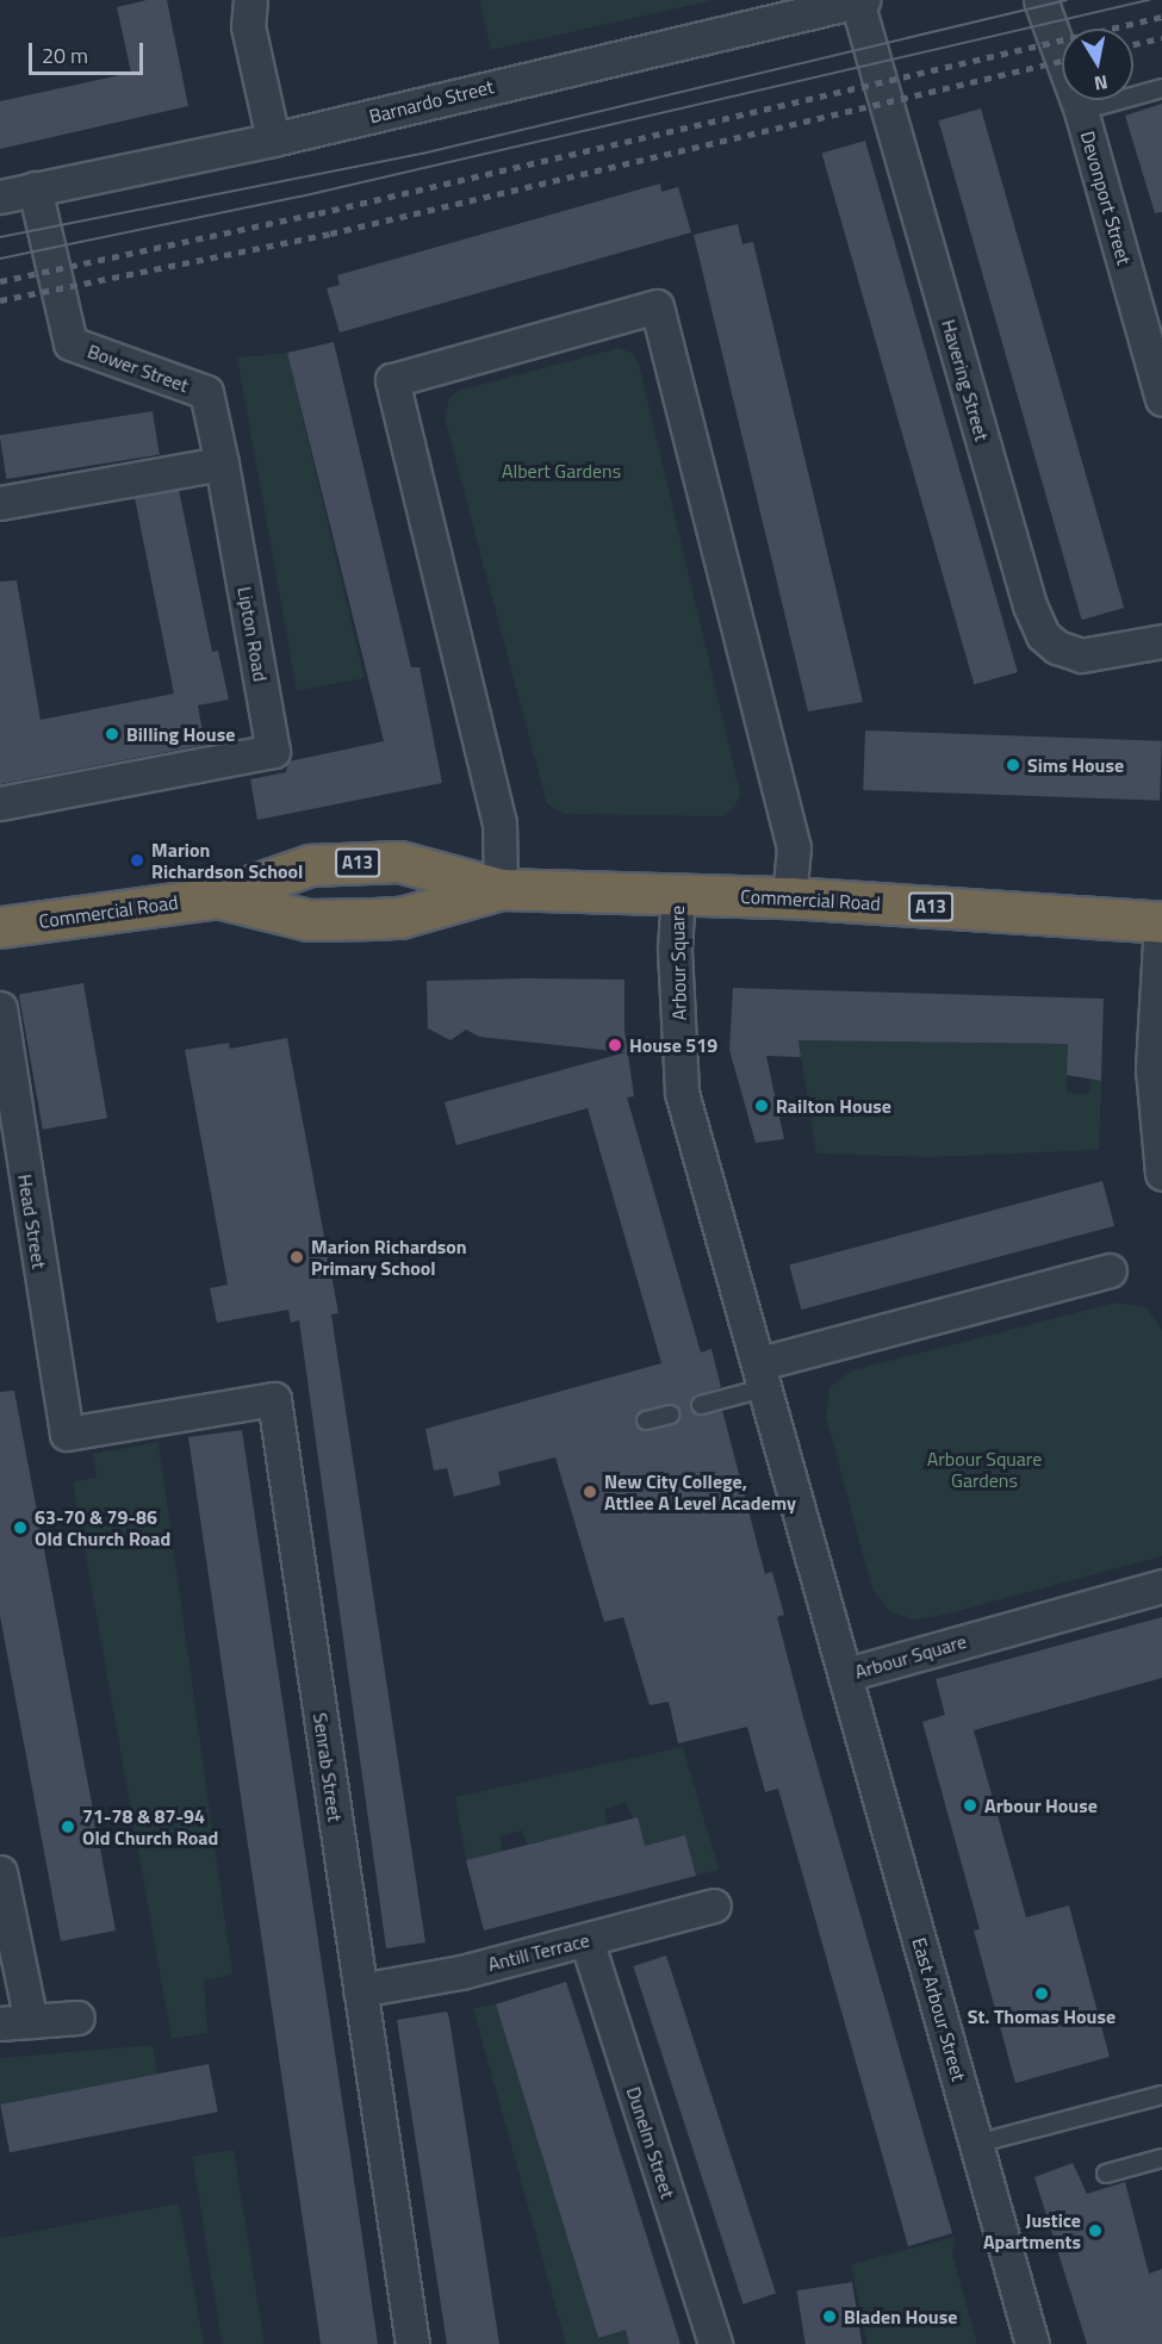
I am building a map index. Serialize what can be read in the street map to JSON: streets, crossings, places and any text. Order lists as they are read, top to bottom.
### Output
{
  "streets": {
    "highway": ["A13", "Commercial Road"],
    "street": [
      "Barnardo Street",
      "Devonport Street",
      "Bower Street",
      "Havering Street",
      "Lipton Road",
      "Arbour Square",
      "Head Street",
      "Senrab Street",
      "Antill Terrace",
      "East Arbour Street",
      "Dunelm Street"
    ]
  },
  "crossings": [
    ["Barnardo Street", "Bower Street"],
    ["Barnardo Street", "Havering Street"],
    ["Bower Street", "Lipton Road"],
    ["Commercial Road", "Arbour Square"],
    ["Arbour Square", "East Arbour Street"],
    ["Head Street", "Senrab Street"],
    ["Senrab Street", "Antill Terrace"],
    ["Antill Terrace", "Dunelm Street"]
  ],
  "parks": ["Albert Gardens", "Arbour Square Gardens"],
  "places": [
    "Billing House",
    "Sims House",
    "Marion Richardson School",
    "House 519",
    "Railton House",
    "Marion Richardson Primary School",
    "New City College, Attlee A Level Academy",
    "63-70 & 79-86 Old Church Road",
    "Arbour House",
    "71-78 & 87-94 Old Church Road",
    "St. Thomas House",
    "Justice Apartments",
    "Bladen House"
  ],
  "scale_bar": "20 m",
  "north": "bottom"
}
